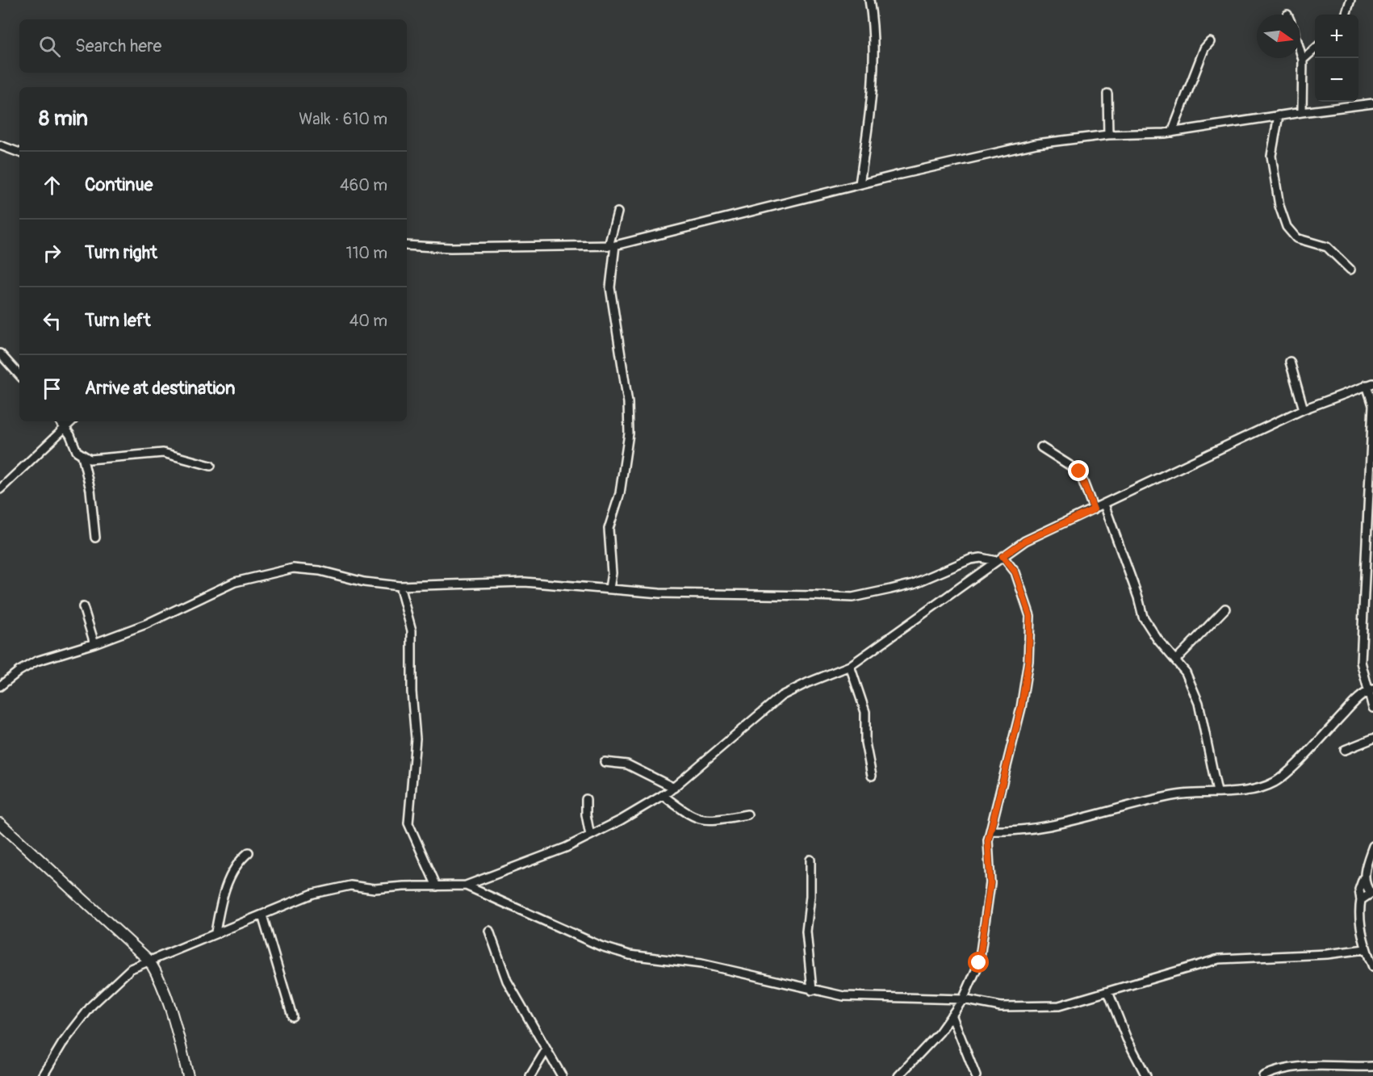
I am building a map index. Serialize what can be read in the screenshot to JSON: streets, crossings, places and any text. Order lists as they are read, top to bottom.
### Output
{
  "north": "right",
  "page": {
    "map_buttons": ["+", "−"],
    "search": "Search here",
    "heading": ["8 min", "Walk · 610 m"],
    "list": [
      ["Continue", "460 m"],
      ["Turn right", "110 m"],
      ["Turn left", "40 m"],
      "Arrive at destination"
    ]
  }
}
